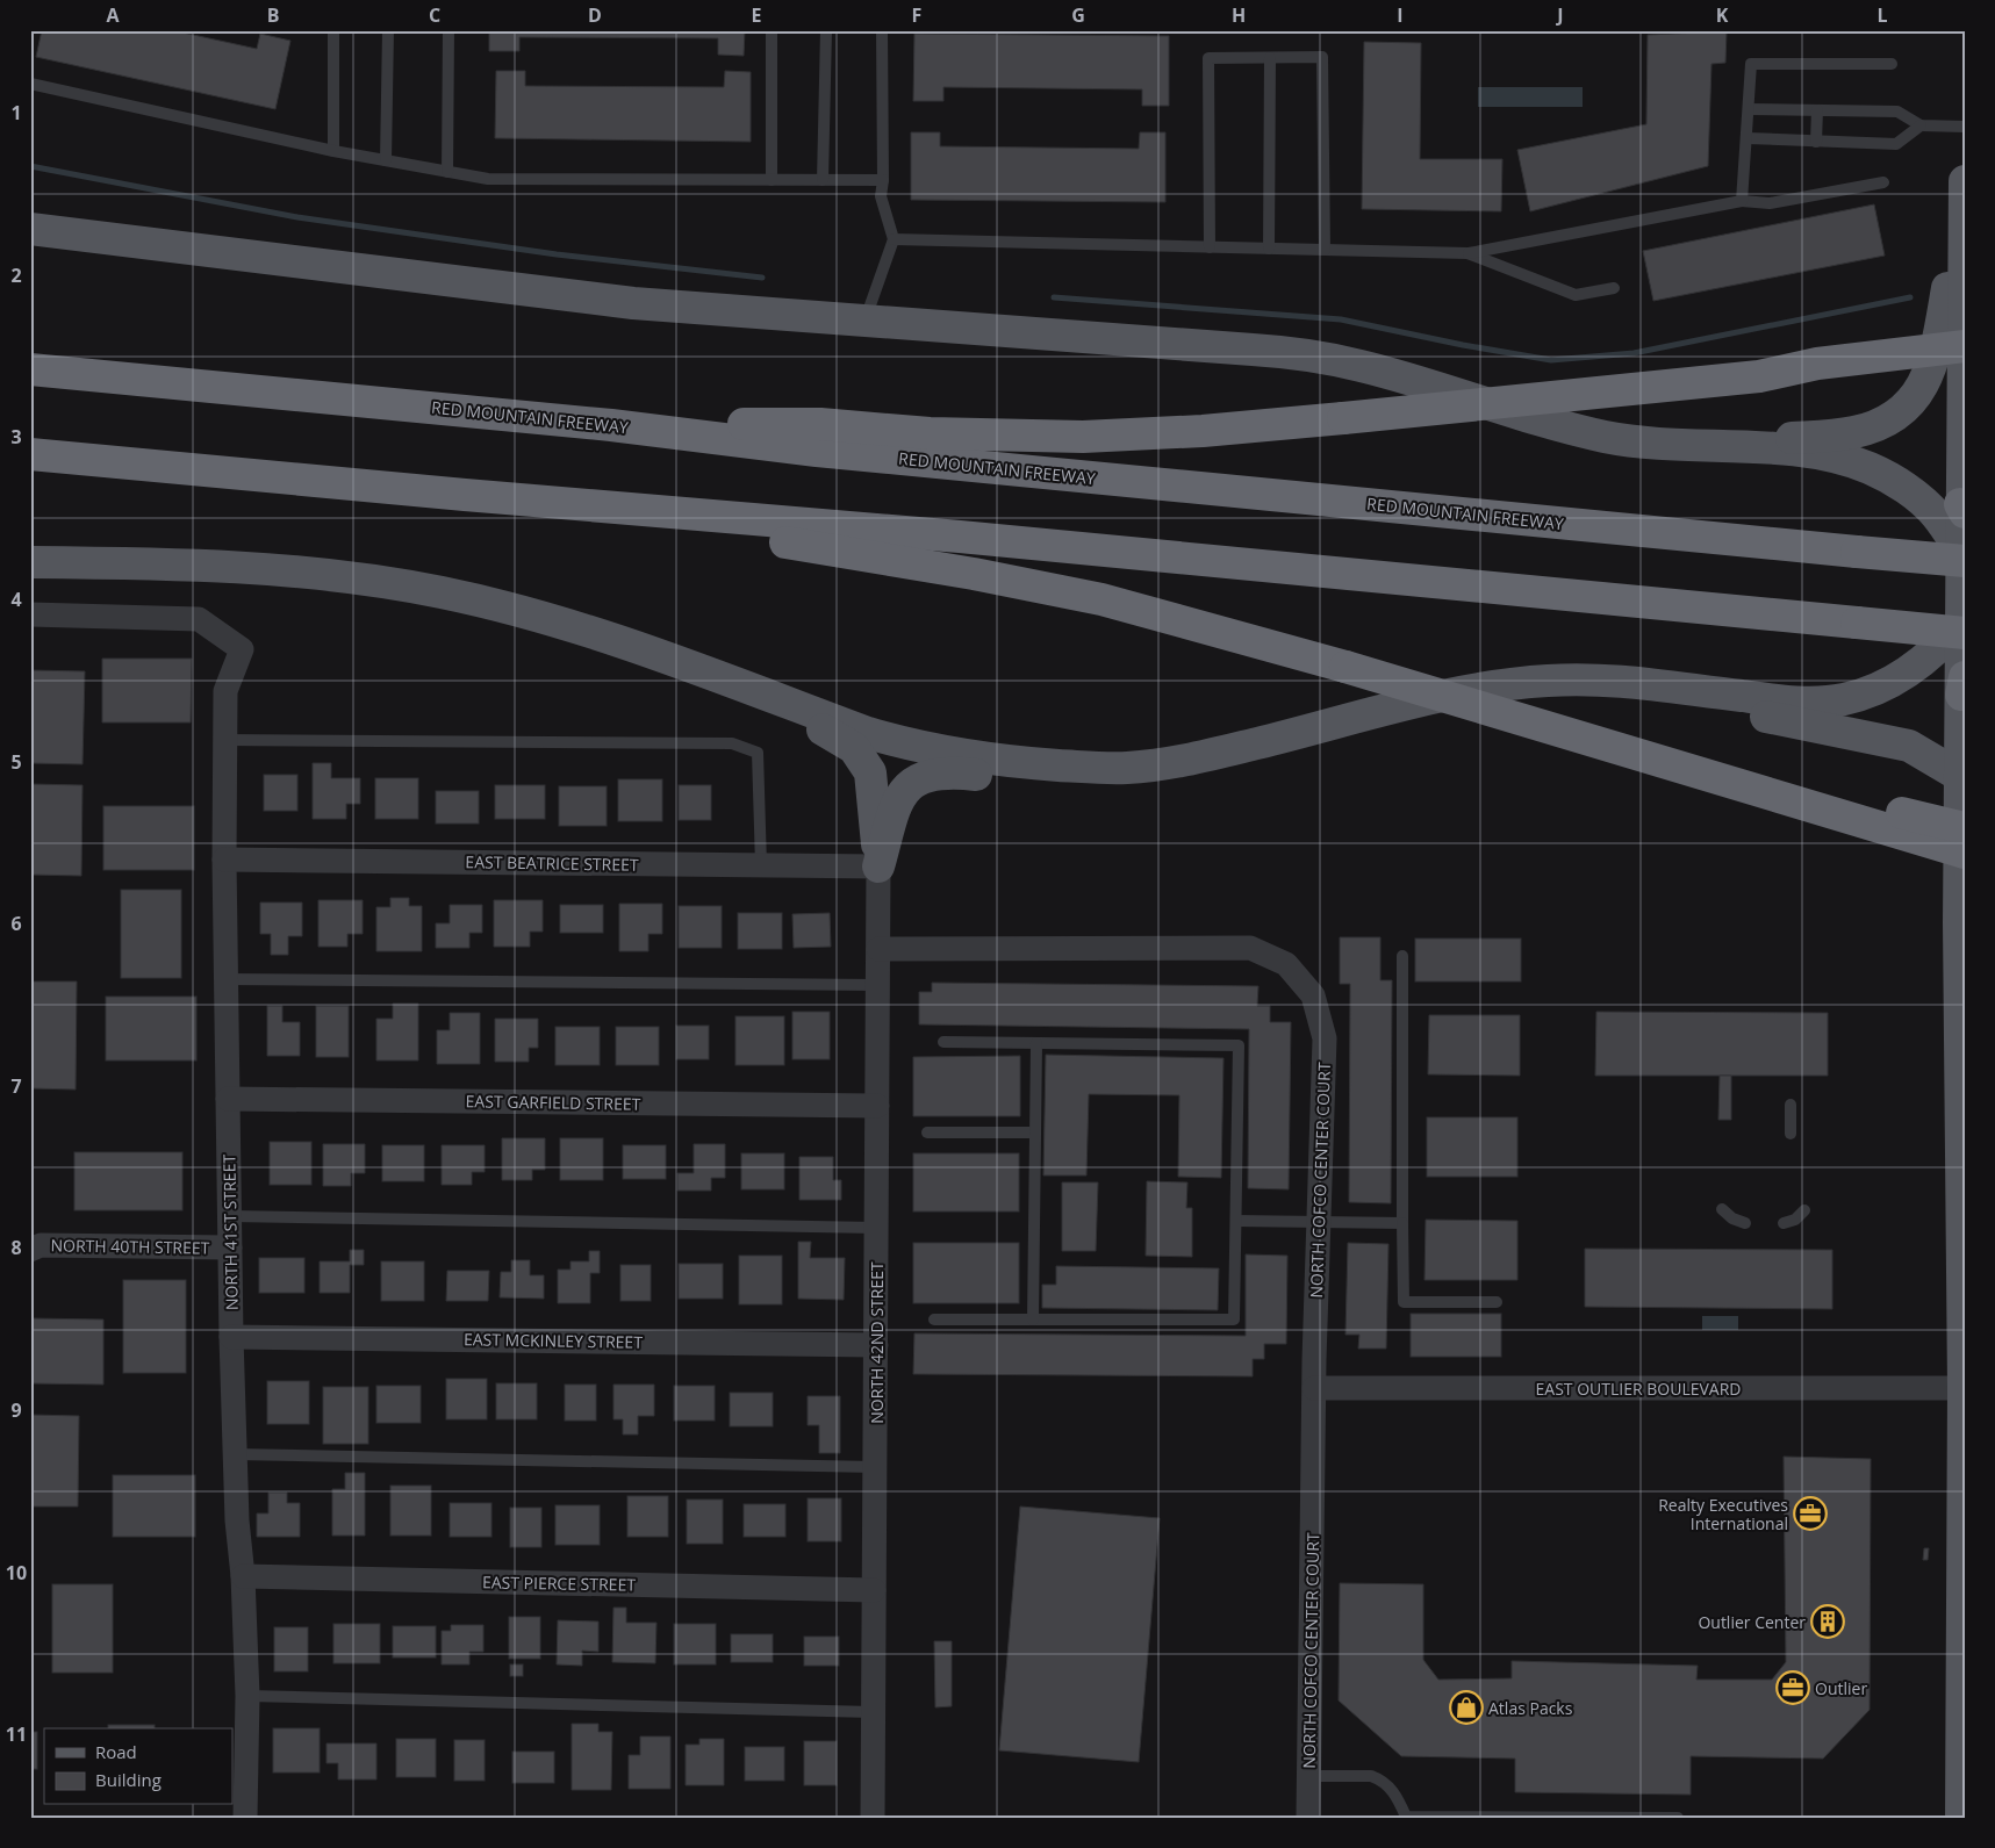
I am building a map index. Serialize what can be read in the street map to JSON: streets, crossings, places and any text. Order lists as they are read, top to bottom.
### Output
{
  "streets": {
    "highway": ["RED MOUNTAIN FREEWAY"],
    "street": [
      "EAST BEATRICE STREET",
      "EAST GARFIELD STREET",
      "NORTH COFCO CENTER COURT",
      "NORTH 41ST STREET",
      "NORTH 40TH STREET",
      "EAST MCKINLEY STREET",
      "NORTH 42ND STREET",
      "EAST OUTLIER BOULEVARD",
      "EAST PIERCE STREET"
    ]
  },
  "crossings": [
    ["EAST BEATRICE STREET", "NORTH 41ST STREET"],
    ["EAST BEATRICE STREET", "NORTH 42ND STREET"],
    ["EAST GARFIELD STREET", "NORTH 41ST STREET"],
    ["EAST GARFIELD STREET", "NORTH 42ND STREET"],
    ["NORTH COFCO CENTER COURT", "NORTH 42ND STREET"],
    ["NORTH COFCO CENTER COURT", "EAST OUTLIER BOULEVARD"],
    ["NORTH 41ST STREET", "NORTH 40TH STREET"],
    ["NORTH 41ST STREET", "EAST MCKINLEY STREET"],
    ["NORTH 41ST STREET", "EAST PIERCE STREET"],
    ["EAST MCKINLEY STREET", "NORTH 42ND STREET"],
    ["NORTH 42ND STREET", "EAST PIERCE STREET"]
  ],
  "places": {
    "office": ["Realty Executives International", "Outlier"],
    "building": ["Outlier Center"],
    "shop": ["Atlas Packs"]
  },
  "legend": ["Road", "Building"],
  "grid": {
    "columns": [
      "A",
      "B",
      "C",
      "D",
      "E",
      "F",
      "G",
      "H",
      "I",
      "J",
      "K",
      "L"
    ],
    "rows": [
      "1",
      "2",
      "3",
      "4",
      "5",
      "6",
      "7",
      "8",
      "9",
      "10",
      "11"
    ]
  }
}
